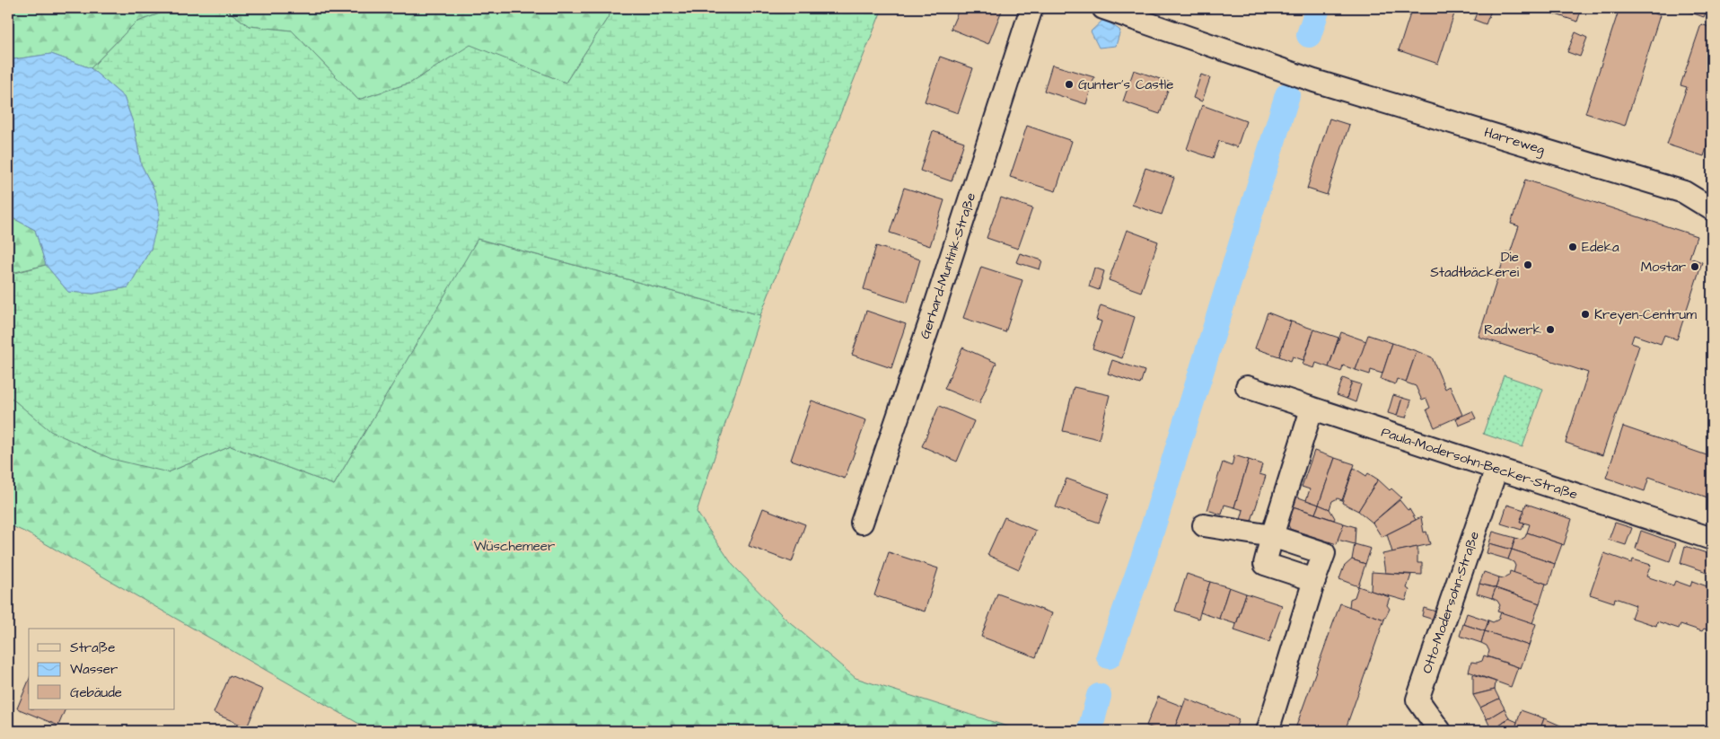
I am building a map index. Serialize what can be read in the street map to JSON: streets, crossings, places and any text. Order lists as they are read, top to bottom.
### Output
{
  "streets": {
    "street": [
      "Harreweg",
      "Gerhard-Muntink-Straße",
      "Paula-Modersohn-Becker-Straße",
      "Otto-Modersohn-Straße"
    ]
  },
  "crossings": [
    ["Paula-Modersohn-Becker-Straße", "Otto-Modersohn-Straße"]
  ],
  "parks": ["Wüschemeer"],
  "places": [
    "Gunter's Castle",
    "Edeka",
    "Die Stadtbäckerei",
    "Mostar",
    "Kreyen-Centrum",
    "Radwerk"
  ],
  "legend": ["Straße", "Wasser", "Gebäude"]
}
